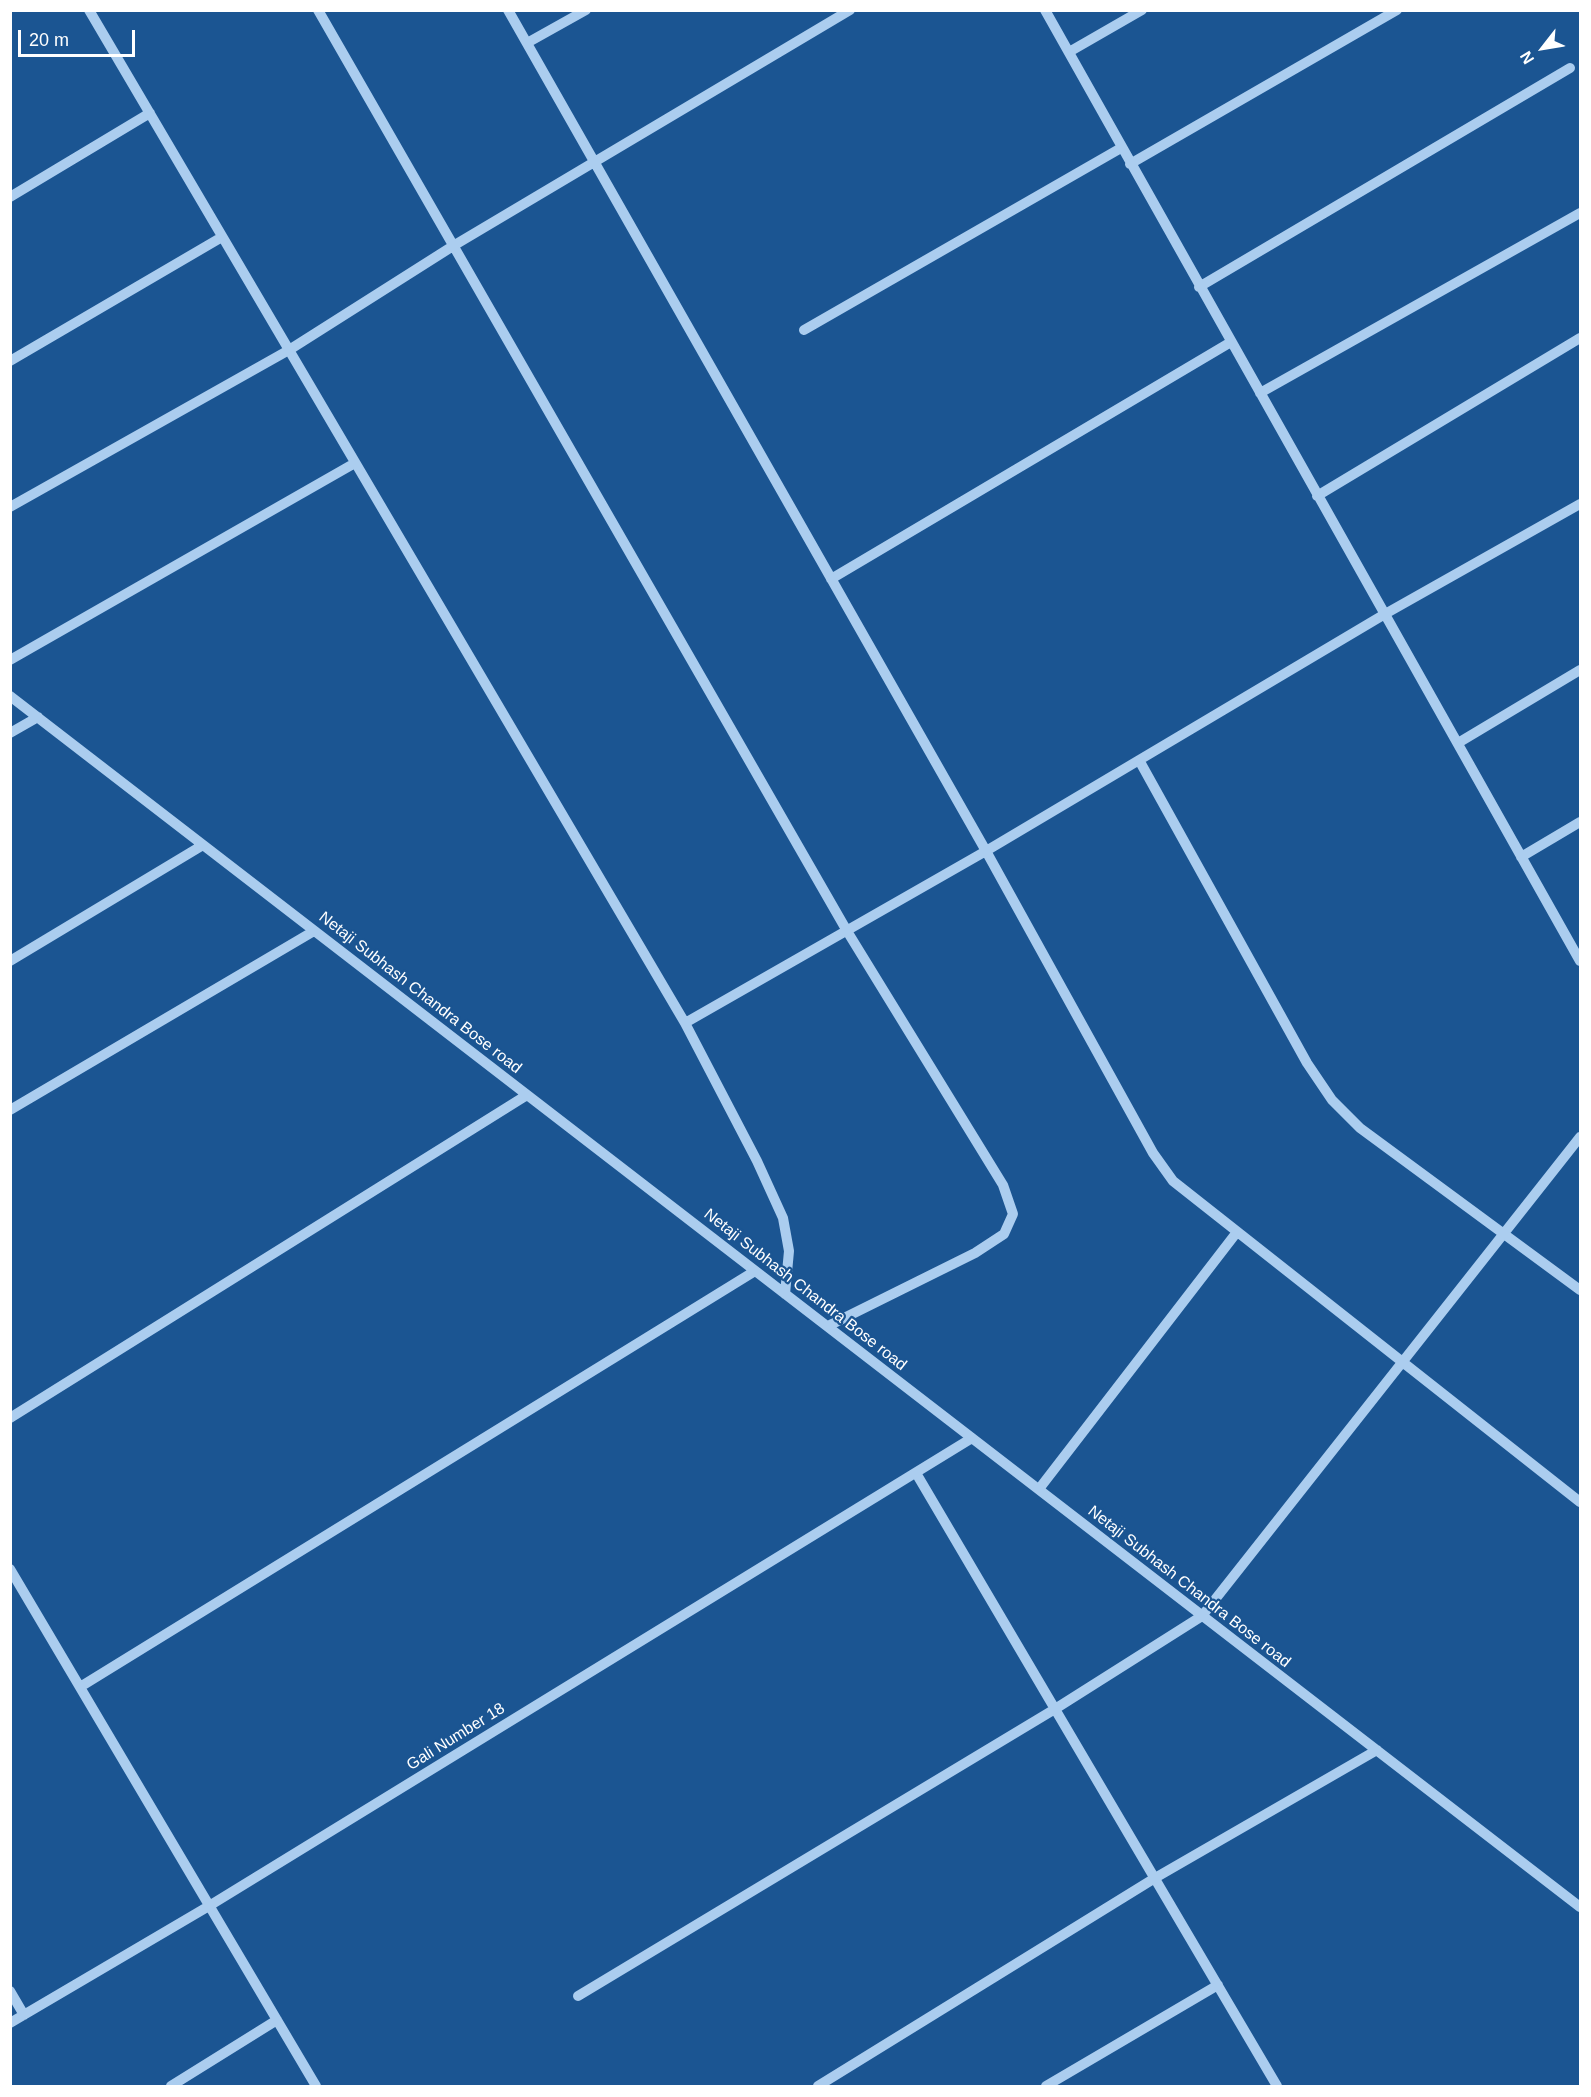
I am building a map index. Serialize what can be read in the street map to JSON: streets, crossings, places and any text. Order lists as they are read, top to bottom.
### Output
{
  "streets": {
    "street": ["Netaji Subhash Chandra Bose road", "Gali Number 18"]
  },
  "crossings": [
    ["Netaji Subhash Chandra Bose road", "Gali Number 18"]
  ],
  "scale_bar": "20 m",
  "north": "bottom left"
}
